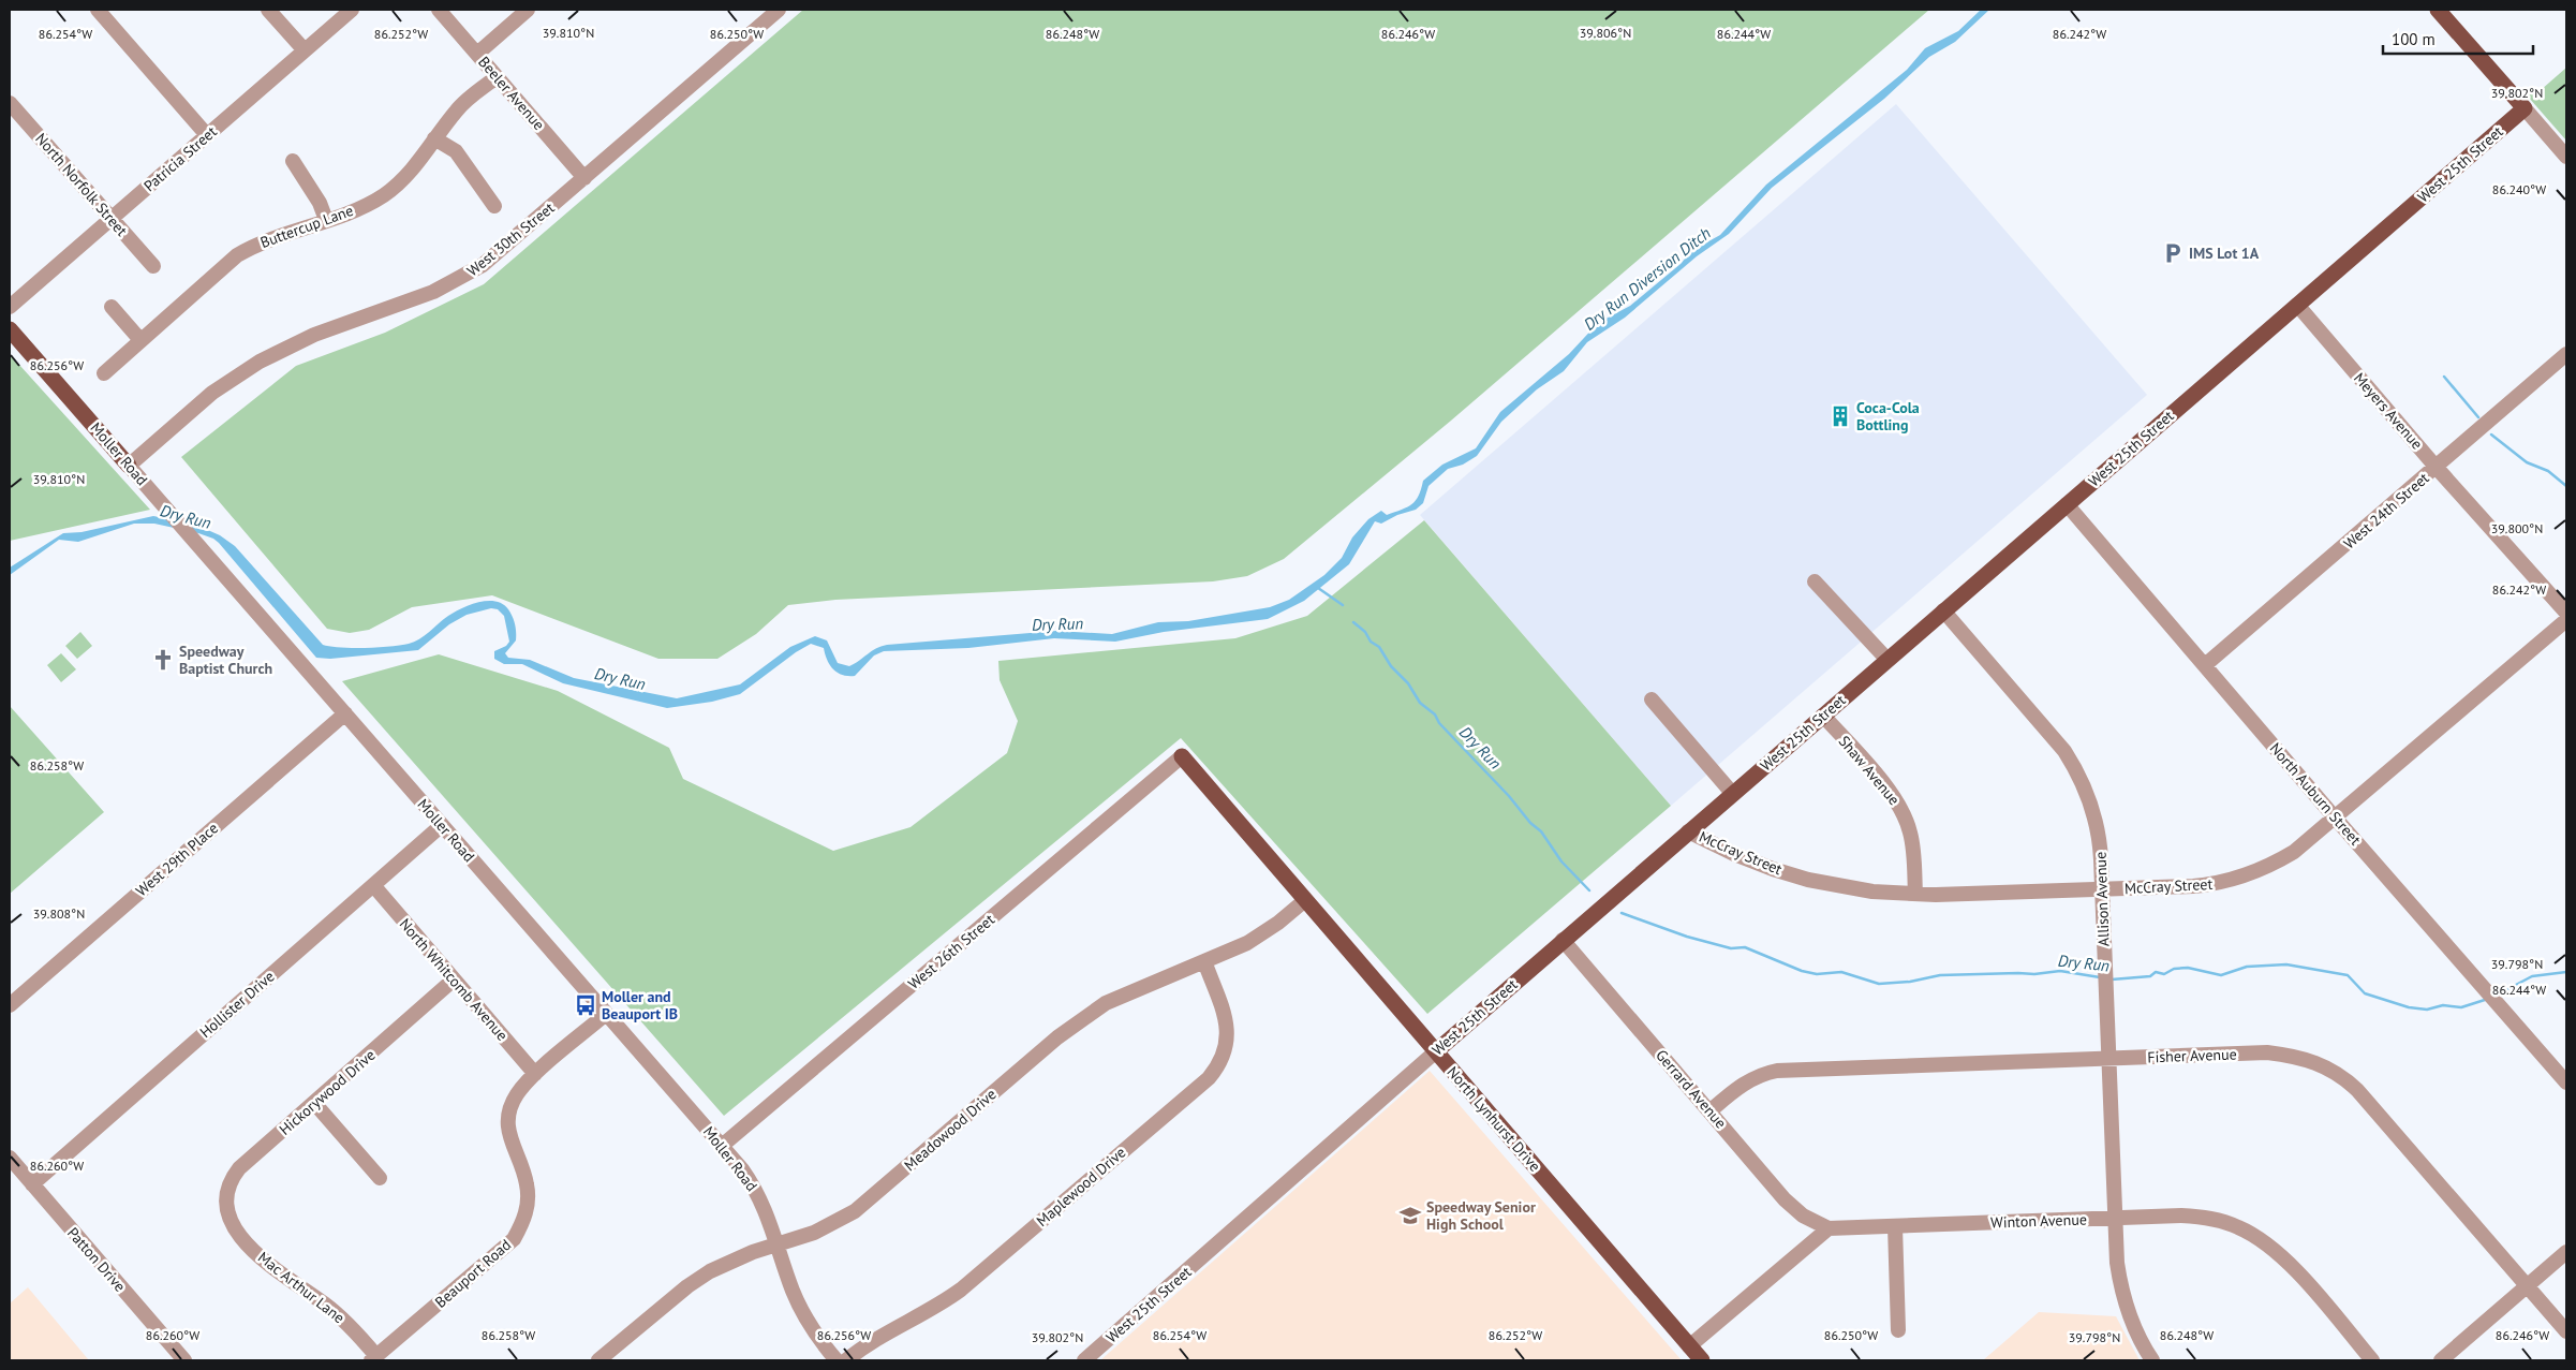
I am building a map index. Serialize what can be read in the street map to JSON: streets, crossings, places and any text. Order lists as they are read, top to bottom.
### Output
{
  "streets": {
    "main road": ["West 25th Street", "Moller Road", "North Lynhurst Drive"],
    "street": [
      "Beeler Avenue",
      "Patricia Street",
      "North Norfolk Street",
      "Buttercup Lane",
      "West 30th Street",
      "Meyers Avenue",
      "West 24th Street",
      "Shaw Avenue",
      "North Auburn Street",
      "McCray Street",
      "West 29th Place",
      "Allison Avenue",
      "West 26th Street",
      "North Whitcomb Avenue",
      "Hollister Drive",
      "Fisher Avenue",
      "Gerrard Avenue",
      "Hickorywood Drive",
      "Meadowood Drive",
      "Maplewood Drive",
      "Winton Avenue",
      "Patton Drive",
      "Beauport Road",
      "Mac Arthur Lane"
    ]
  },
  "crossings": [
    ["Beeler Avenue", "Buttercup Lane"],
    ["Beeler Avenue", "West 30th Street"],
    ["Patricia Street", "North Norfolk Street"],
    ["West 25th Street", "Meyers Avenue"],
    ["West 25th Street", "Shaw Avenue"],
    ["West 25th Street", "North Auburn Street"],
    ["West 25th Street", "McCray Street"],
    ["West 25th Street", "Allison Avenue"],
    ["West 25th Street", "Gerrard Avenue"],
    ["West 25th Street", "North Lynhurst Drive"],
    ["West 30th Street", "Moller Road"],
    ["Meyers Avenue", "West 24th Street"],
    ["Moller Road", "West 29th Place"],
    ["Moller Road", "West 26th Street"],
    ["Moller Road", "Hollister Drive"],
    ["Moller Road", "Meadowood Drive"],
    ["Moller Road", "Beauport Road"],
    ["West 24th Street", "North Auburn Street"],
    ["Shaw Avenue", "McCray Street"],
    ["North Auburn Street", "McCray Street"],
    ["McCray Street", "Allison Avenue"],
    ["Allison Avenue", "Fisher Avenue"],
    ["Allison Avenue", "Winton Avenue"],
    ["West 26th Street", "North Lynhurst Drive"],
    ["North Whitcomb Avenue", "Hollister Drive"],
    ["North Whitcomb Avenue", "Hickorywood Drive"],
    ["North Whitcomb Avenue", "Beauport Road"],
    ["Hollister Drive", "Patton Drive"],
    ["Fisher Avenue", "Gerrard Avenue"],
    ["Gerrard Avenue", "Winton Avenue"],
    ["Hickorywood Drive", "Mac Arthur Lane"],
    ["North Lynhurst Drive", "Meadowood Drive"],
    ["Meadowood Drive", "Maplewood Drive"],
    ["Beauport Road", "Mac Arthur Lane"]
  ],
  "water": ["Dry Run Diversion Ditch", "Dry Run"],
  "places": {
    "parking": ["IMS Lot 1A"],
    "building": ["Coca-Cola Bottling"],
    "church": ["Speedway Baptist Church"],
    "bus stop": ["Moller and Beauport IB"],
    "school or university": ["Speedway Senior High School"]
  },
  "scale_bar": "100 m",
  "coordinates": [
    "39.810°N",
    "39.806°N",
    "86.254°W",
    "86.252°W",
    "86.250°W",
    "86.248°W",
    "86.246°W",
    "86.244°W",
    "86.242°W",
    "39.802°N",
    "86.240°W",
    "86.256°W",
    "39.800°N",
    "86.258°W",
    "39.808°N",
    "39.798°N",
    "86.260°W"
  ]
}
